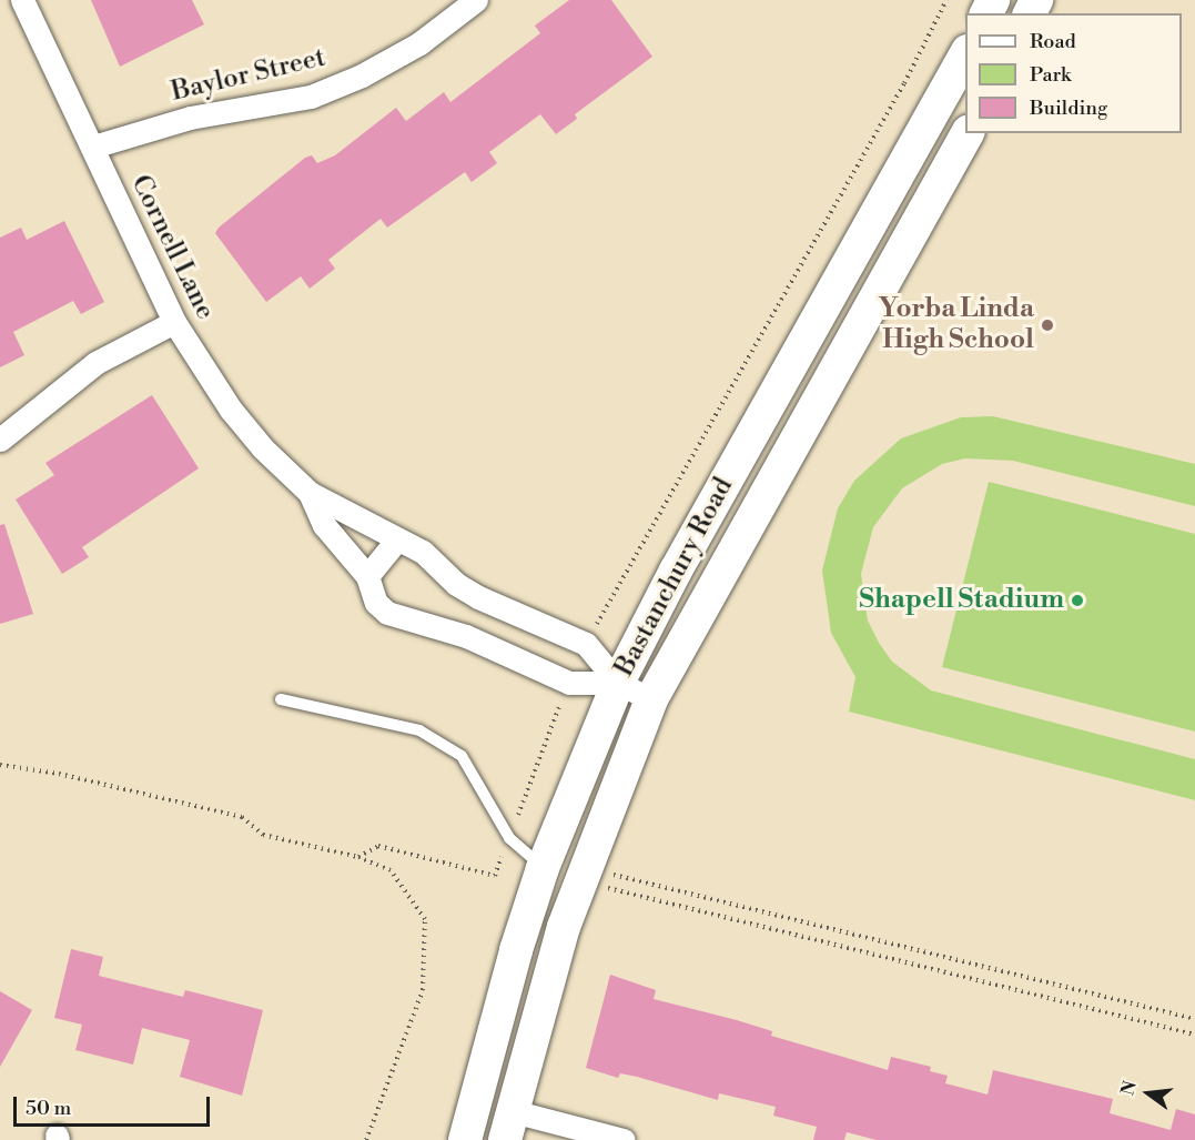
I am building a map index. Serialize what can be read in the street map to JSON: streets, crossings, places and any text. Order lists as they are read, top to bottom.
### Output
{
  "streets": {
    "main road": ["Bastanchury Road"],
    "street": ["Baylor Street", "Cornell Lane"]
  },
  "crossings": [
    ["Baylor Street", "Cornell Lane"],
    ["Cornell Lane", "Bastanchury Road"]
  ],
  "places": ["Yorba Linda High School", "Shapell Stadium"],
  "legend": ["Road", "Park", "Building"],
  "scale_bar": "50 m",
  "north": "left"
}
